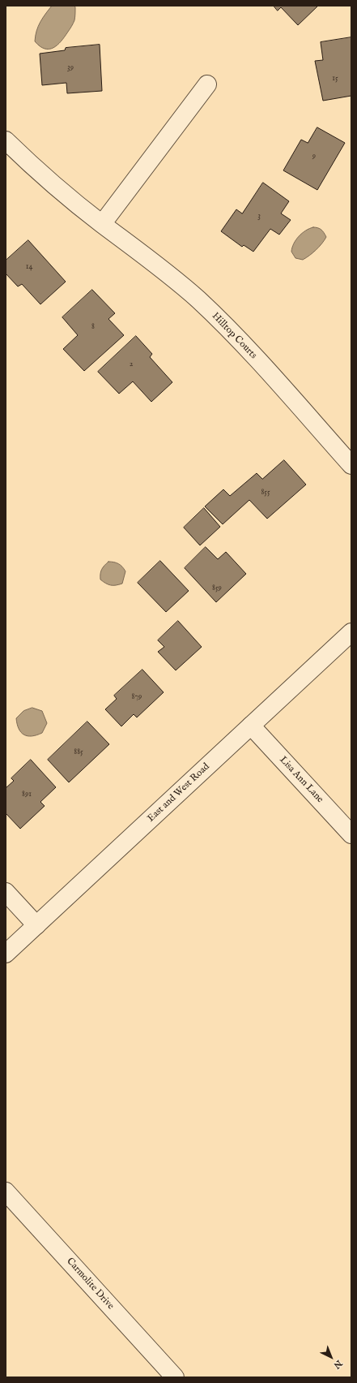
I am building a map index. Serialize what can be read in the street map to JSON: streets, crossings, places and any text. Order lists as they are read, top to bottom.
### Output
{
  "streets": {
    "street": [
      "Hilltop Courts",
      "Lisa Ann Lane",
      "East and West Road",
      "Carmolite Drive"
    ]
  },
  "crossings": [
    ["Lisa Ann Lane", "East and West Road"]
  ],
  "house_numbers": [
    "39",
    "15",
    "9",
    "3",
    "14",
    "8",
    "2",
    "855",
    "859",
    "879",
    "885",
    "891"
  ],
  "north": "bottom right"
}
